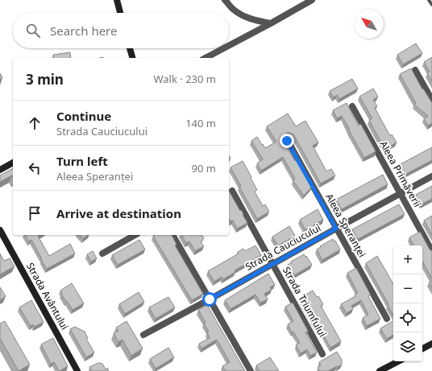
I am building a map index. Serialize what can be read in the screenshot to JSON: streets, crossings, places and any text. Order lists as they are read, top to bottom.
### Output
{
  "streets": {
    "main road": ["Strada Avântului"],
    "street": [
      "Aleea Primăverii",
      "Aleea Speranței",
      "Strada Cauciucului",
      "Strada Triumfului"
    ]
  },
  "crossings": [
    ["Aleea Primăverii", "Strada Cauciucului"],
    ["Aleea Speranței", "Strada Cauciucului"],
    ["Strada Cauciucului", "Strada Triumfului"]
  ],
  "north": "top left",
  "page": {
    "search": "Search here",
    "heading": ["3 min", "Walk · 230 m"],
    "list": [
      ["Continue", "Strada Cauciucului", "140 m"],
      ["Turn left", "Aleea Speranței", "90 m"],
      "Arrive at destination"
    ],
    "map_buttons": ["+", "−"]
  }
}
